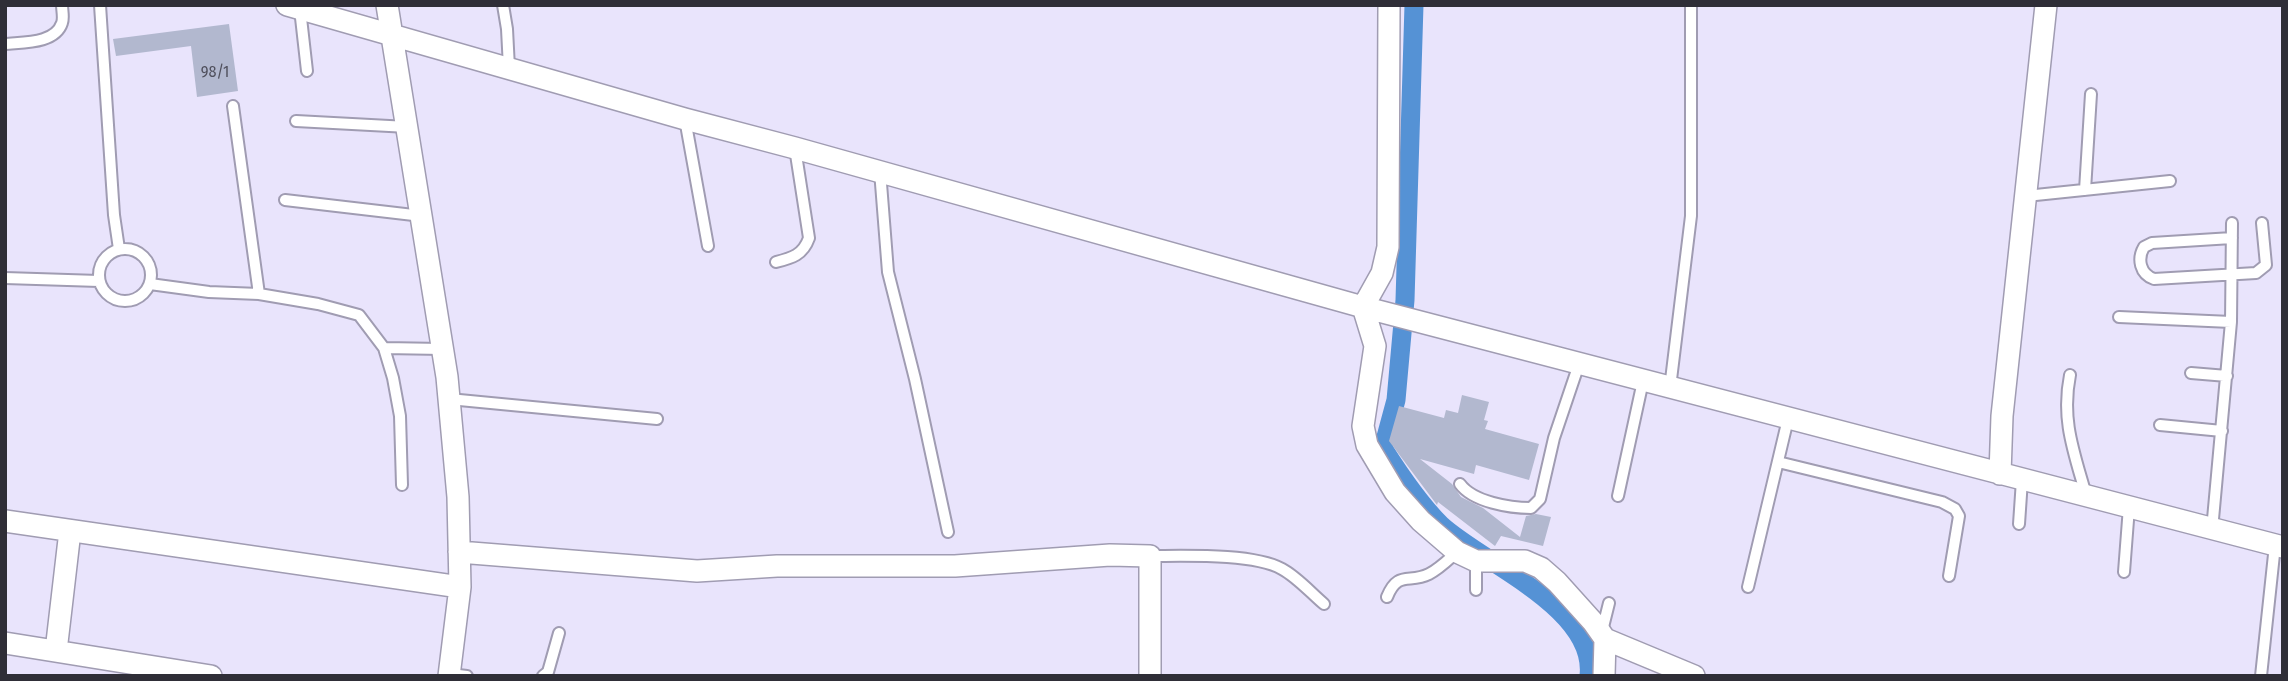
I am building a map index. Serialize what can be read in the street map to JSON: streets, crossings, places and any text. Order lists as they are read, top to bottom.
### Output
{
  "house_numbers": ["98/1"]
}
